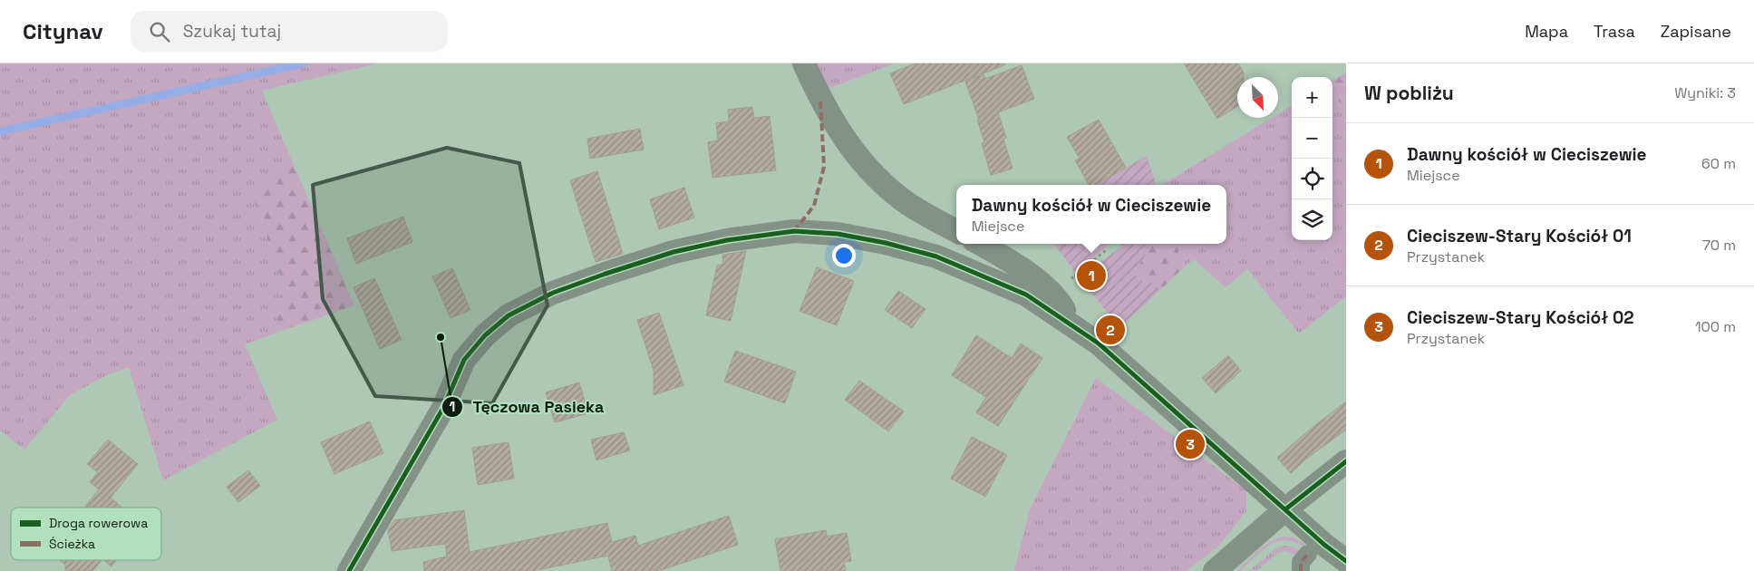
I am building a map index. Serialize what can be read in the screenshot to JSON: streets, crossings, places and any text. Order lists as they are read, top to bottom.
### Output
{
  "places": ["Tęczowa Pasieka"],
  "legend": ["Droga rowerowa", "Ścieżka"],
  "north": "bottom right",
  "page": {
    "header": "Citynav",
    "search": "Szukaj tutaj",
    "nav": ["Mapa", "Trasa", "Zapisane"],
    "heading": ["W pobliżu", "Wyniki: 3"],
    "map_buttons": ["+", "−"],
    "list": [
      {
        "mark": "1",
        "name": "Dawny kościół w Cieciszewie",
        "note": "Miejsce",
        "value": "60 m"
      },
      {
        "mark": "2",
        "name": "Cieciszew-Stary Kościół 01",
        "note": "Przystanek",
        "value": "70 m"
      },
      {
        "mark": "3",
        "name": "Cieciszew-Stary Kościół 02",
        "note": "Przystanek",
        "value": "100 m"
      }
    ],
    "popup": ["Dawny kościół w Cieciszewie", "Miejsce"],
    "pins": ["1", "2", "3"]
  }
}
